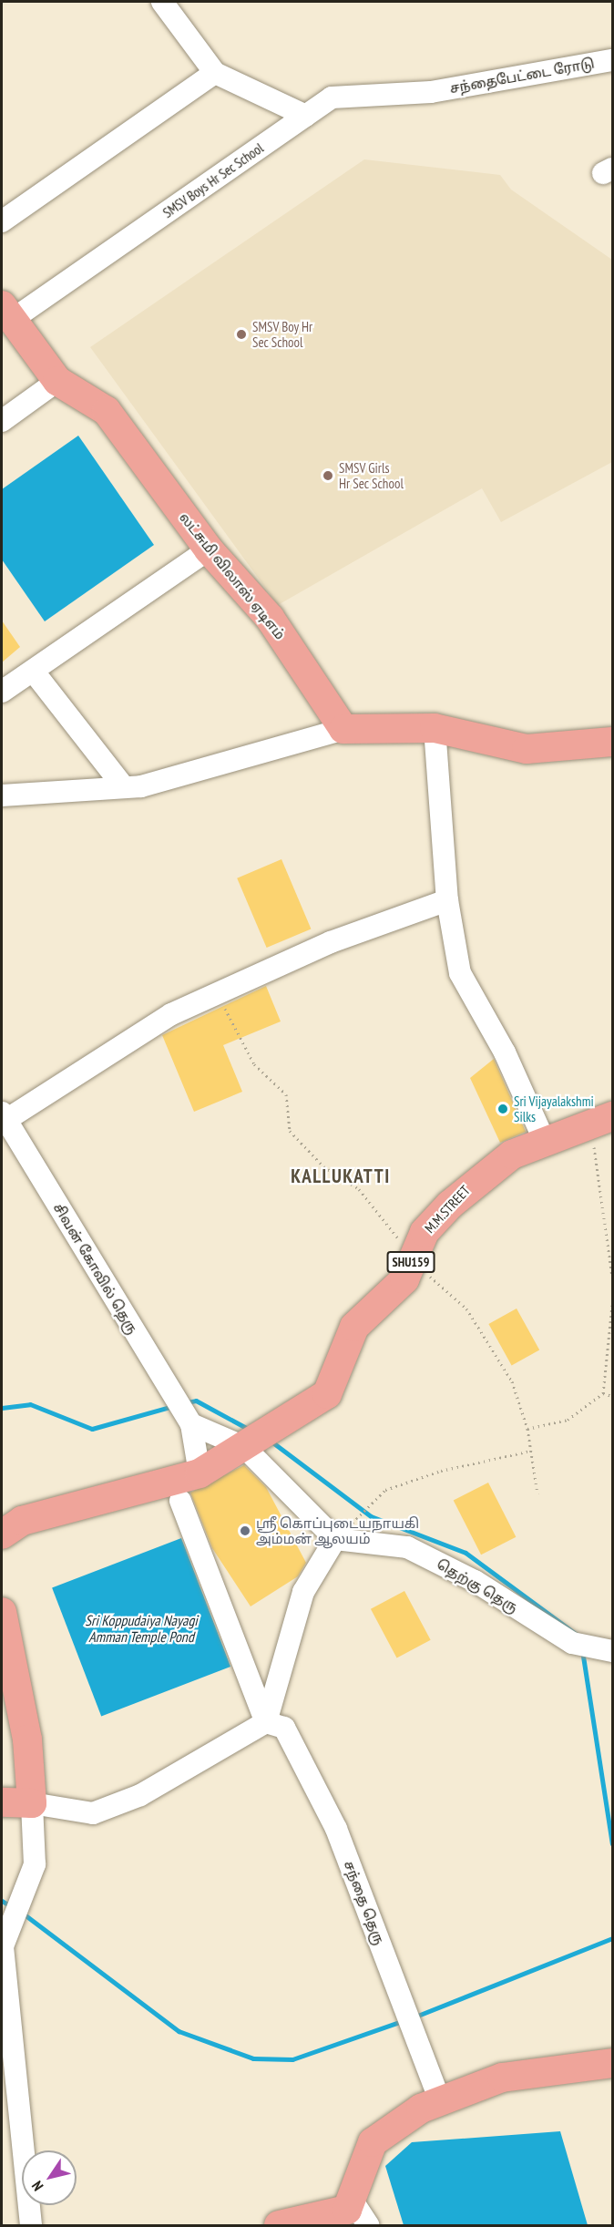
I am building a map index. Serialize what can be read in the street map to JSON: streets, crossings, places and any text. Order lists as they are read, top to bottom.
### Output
{
  "streets": {
    "main road": ["லட்சுமி விலாஸ் ஏடிஎம்", "M.M.STREET", "SHU159"],
    "street": [
      "சந்தைபேட்டை ரோடு",
      "SMSV Boys Hr Sec School",
      "சிவன் கோவில் தெரு",
      "தெற்கு தெரு",
      "சந்தை தெரு"
    ]
  },
  "crossings": [
    ["சந்தைபேட்டை ரோடு", "SMSV Boys Hr Sec School"],
    ["M.M.STREET", "SHU159"]
  ],
  "districts": ["KALLUKATTI"],
  "water": ["Sri Koppudaiya Nayagi Amman Temple Pond"],
  "places": [
    "SMSV Boy Hr Sec School",
    "SMSV Girls Hr Sec School",
    "Sri Vijayalakshmi Silks",
    "ஸ்ரீ கொப்புடையநாயகி அம்மன் ஆலயம்"
  ],
  "north": "bottom left"
}
